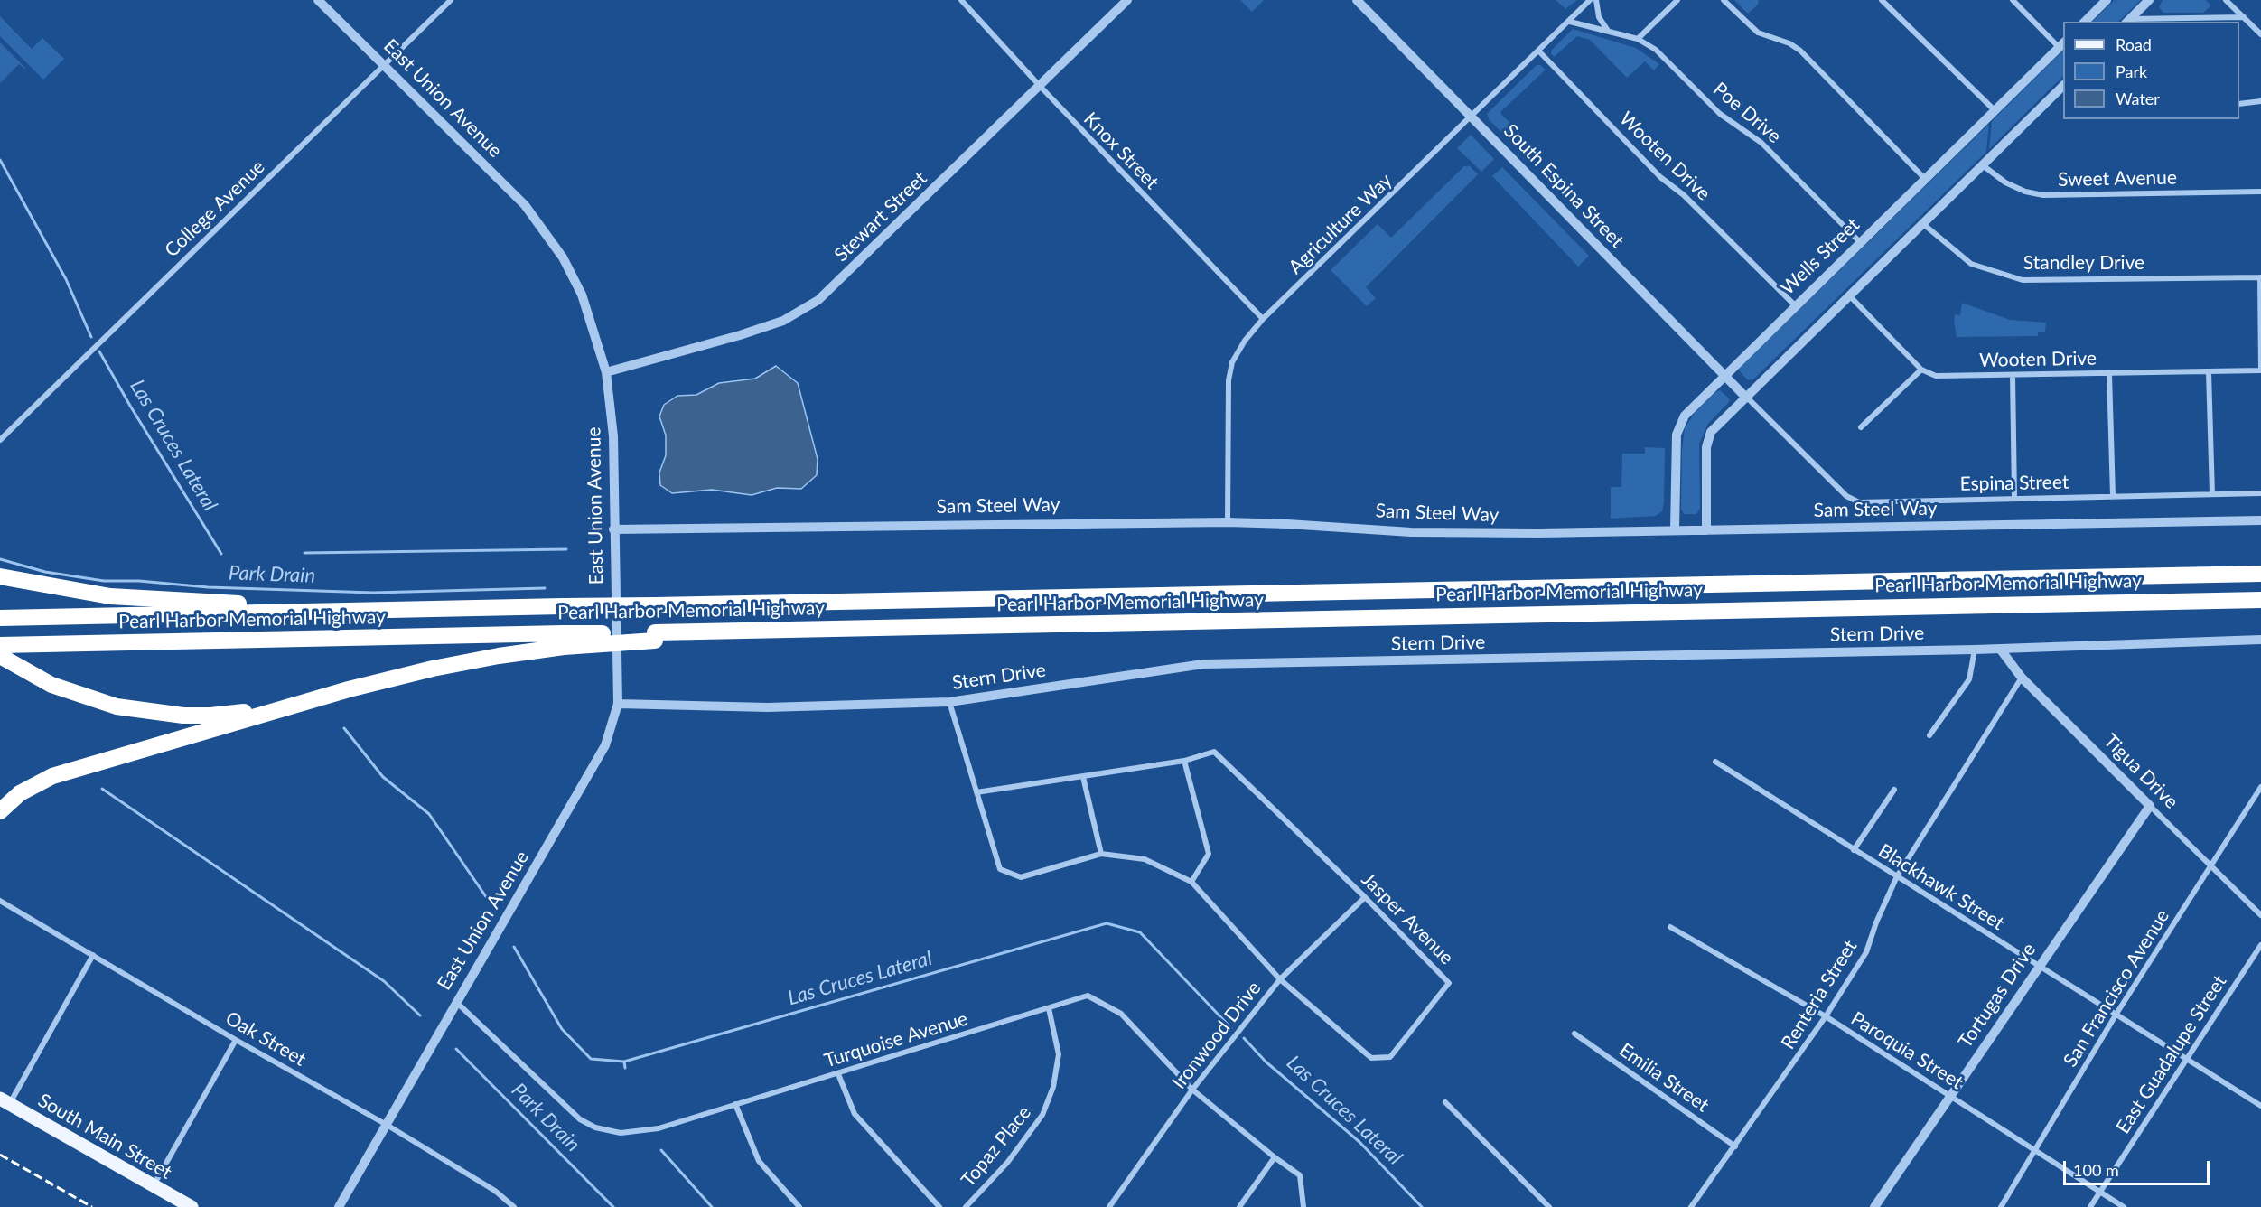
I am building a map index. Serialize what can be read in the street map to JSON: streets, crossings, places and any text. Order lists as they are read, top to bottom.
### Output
{
  "streets": {
    "highway": ["Pearl Harbor Memorial Highway"],
    "main road": ["South Main Street"],
    "street": [
      "East Union Avenue",
      "Poe Drive",
      "Knox Street",
      "Wooten Drive",
      "Sweet Avenue",
      "South Espina Street",
      "College Avenue",
      "Stewart Street",
      "Agriculture Way",
      "Wells Street",
      "Standley Drive",
      "Espina Street",
      "Sam Steel Way",
      "Stern Drive",
      "Tigua Drive",
      "Blackhawk Street",
      "Jasper Avenue",
      "San Francisco Avenue",
      "Renteria Street",
      "Tortugas Drive",
      "Ironwood Drive",
      "Oak Street",
      "Turquoise Avenue",
      "Paroquia Street",
      "East Guadalupe Street",
      "Emilia Street",
      "Topaz Place"
    ]
  },
  "crossings": [
    ["East Union Avenue", "College Avenue"],
    ["East Union Avenue", "Stewart Street"],
    ["East Union Avenue", "Sam Steel Way"],
    ["East Union Avenue", "Stern Drive"],
    ["East Union Avenue", "Oak Street"],
    ["East Union Avenue", "Turquoise Avenue"],
    ["Poe Drive", "Agriculture Way"],
    ["Poe Drive", "Wells Street"],
    ["Knox Street", "Stewart Street"],
    ["Knox Street", "Agriculture Way"],
    ["Wooten Drive", "Agriculture Way"],
    ["Wooten Drive", "Wells Street"],
    ["South Espina Street", "Agriculture Way"],
    ["South Espina Street", "Wells Street"],
    ["South Espina Street", "Espina Street"],
    ["Agriculture Way", "Sam Steel Way"],
    ["Wells Street", "Sam Steel Way"],
    ["Stern Drive", "Tigua Drive"],
    ["Stern Drive", "Jasper Avenue"],
    ["Tigua Drive", "San Francisco Avenue"],
    ["Tigua Drive", "Renteria Street"],
    ["Tigua Drive", "Tortugas Drive"],
    ["Blackhawk Street", "San Francisco Avenue"],
    ["Blackhawk Street", "Renteria Street"],
    ["Blackhawk Street", "Tortugas Drive"],
    ["Blackhawk Street", "East Guadalupe Street"],
    ["Jasper Avenue", "Ironwood Drive"],
    ["San Francisco Avenue", "Paroquia Street"],
    ["Renteria Street", "Paroquia Street"],
    ["Renteria Street", "Emilia Street"],
    ["Tortugas Drive", "Paroquia Street"],
    ["Ironwood Drive", "Turquoise Avenue"],
    ["Turquoise Avenue", "Topaz Place"],
    ["Paroquia Street", "East Guadalupe Street"]
  ],
  "water": ["Las Cruces Lateral", "Park Drain"],
  "legend": ["Road", "Park", "Water"],
  "scale_bar": "100 m"
}
